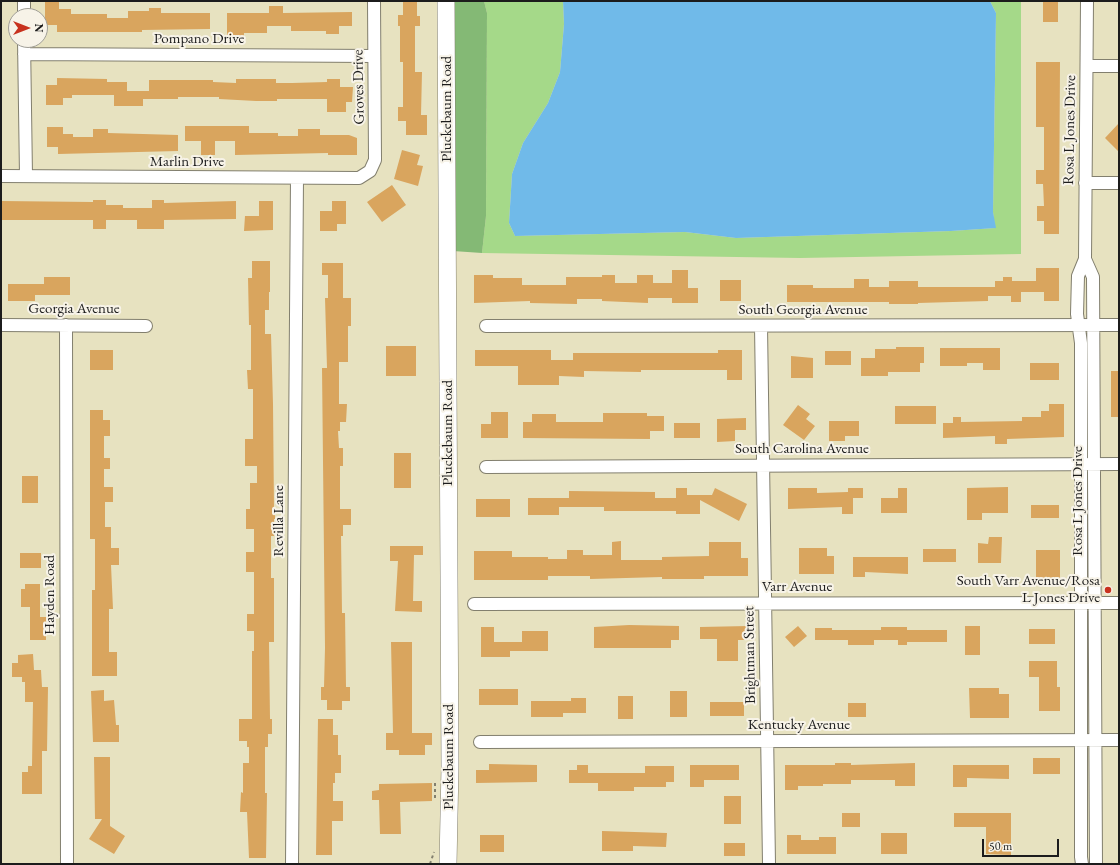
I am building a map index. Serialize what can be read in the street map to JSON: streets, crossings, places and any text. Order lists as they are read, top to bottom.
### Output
{
  "streets": {
    "street": [
      "Pompano Drive",
      "Groves Drive",
      "Pluckebaum Road",
      "Rosa L Jones Drive",
      "Marlin Drive",
      "Georgia Avenue",
      "South Georgia Avenue",
      "South Carolina Avenue",
      "Revilla Lane",
      "Varr Avenue",
      "Hayden Road",
      "Brightman Street",
      "Kentucky Avenue"
    ]
  },
  "crossings": [
    ["Pompano Drive", "Groves Drive"],
    ["Groves Drive", "Marlin Drive"],
    ["Rosa L Jones Drive", "South Georgia Avenue"],
    ["Rosa L Jones Drive", "South Carolina Avenue"],
    ["Rosa L Jones Drive", "Varr Avenue"],
    ["Rosa L Jones Drive", "Kentucky Avenue"],
    ["Marlin Drive", "Revilla Lane"],
    ["Georgia Avenue", "Hayden Road"],
    ["South Georgia Avenue", "Brightman Street"],
    ["South Carolina Avenue", "Brightman Street"],
    ["Varr Avenue", "Brightman Street"],
    ["Brightman Street", "Kentucky Avenue"]
  ],
  "places": ["South Varr Avenue/Rosa L Jones Drive"],
  "scale_bar": "50 m",
  "north": "right"
}
